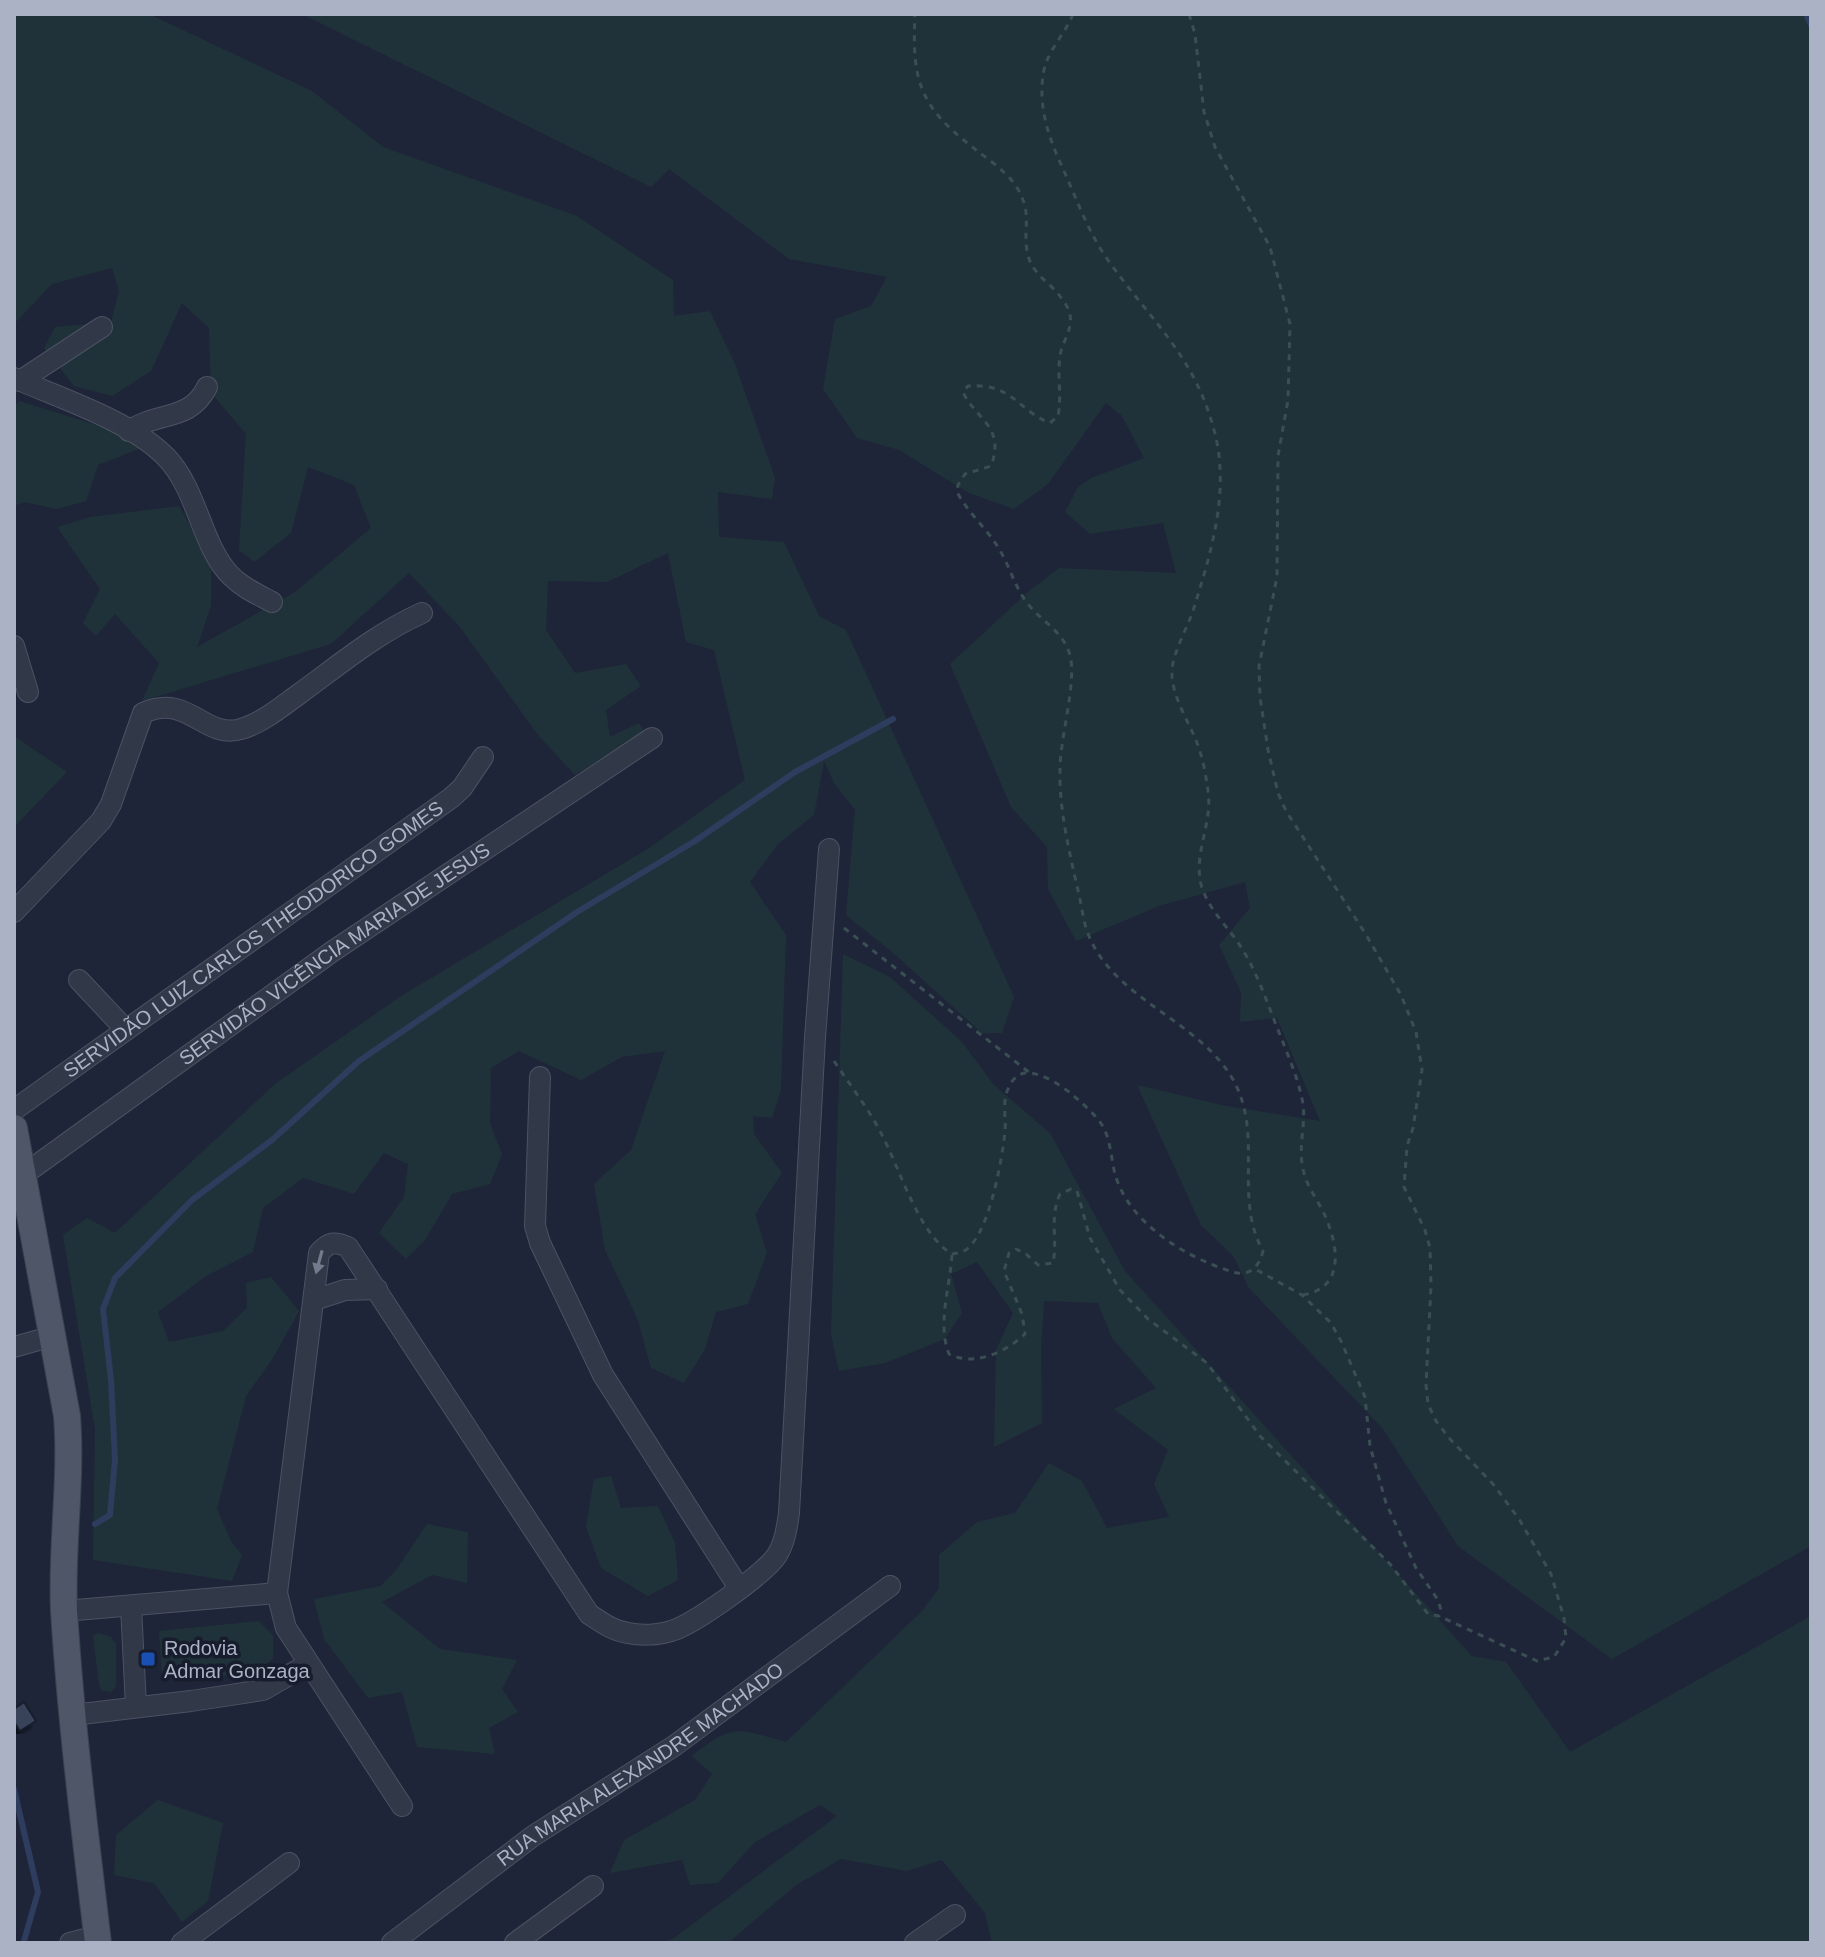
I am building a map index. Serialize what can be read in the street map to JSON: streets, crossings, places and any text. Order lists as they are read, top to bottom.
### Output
{
  "streets": {
    "street": ["SERVIDÃO LUIZ CARLOS THEODORICO GOMES", "SERVIDÃO VICÊNCIA MARIA DE JESUS", "RUA MARIA ALEXANDRE MACHADO"]
  },
  "places": {
    "transit": ["Rodovia Admar Gonzaga"]
  }
}
